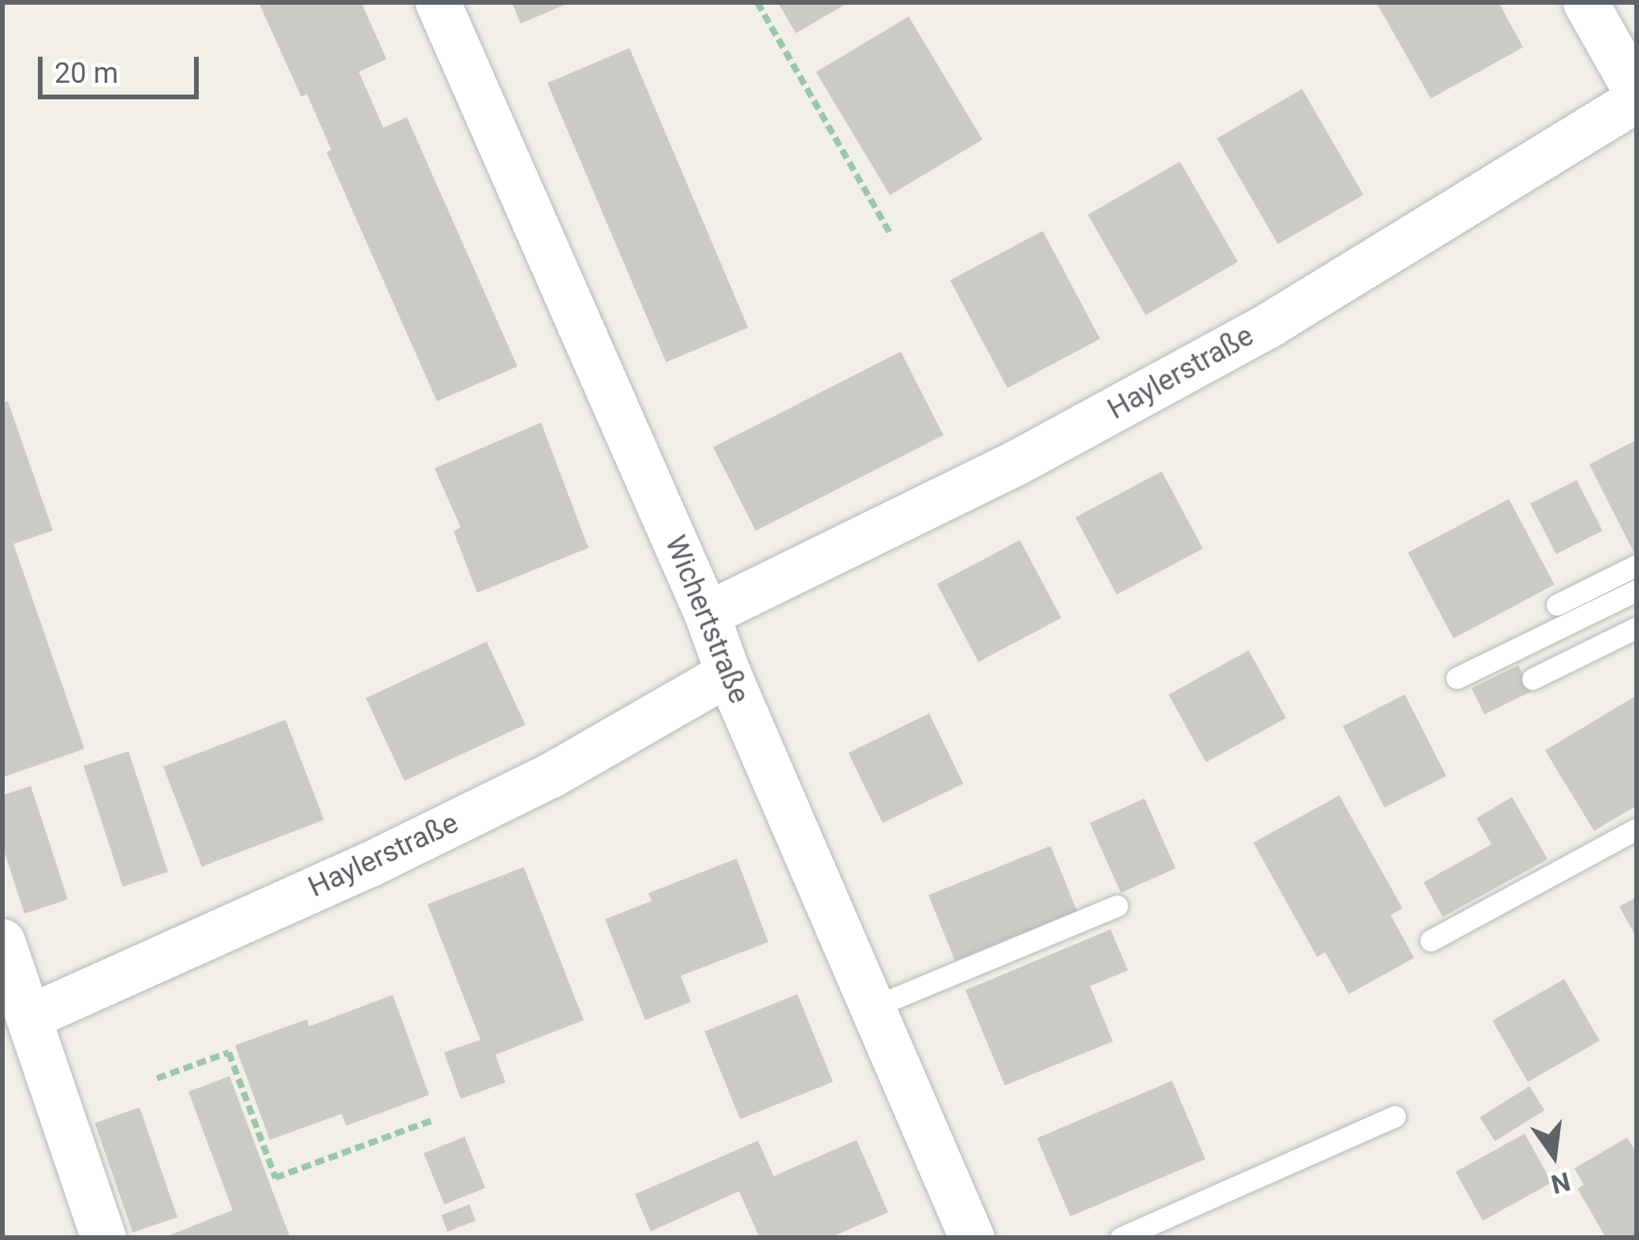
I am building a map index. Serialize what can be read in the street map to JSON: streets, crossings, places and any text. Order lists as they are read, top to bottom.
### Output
{
  "streets": {
    "street": ["Haylerstraße", "Wichertstraße"]
  },
  "crossings": [
    ["Haylerstraße", "Wichertstraße"]
  ],
  "scale_bar": "20 m",
  "north": "bottom"
}
